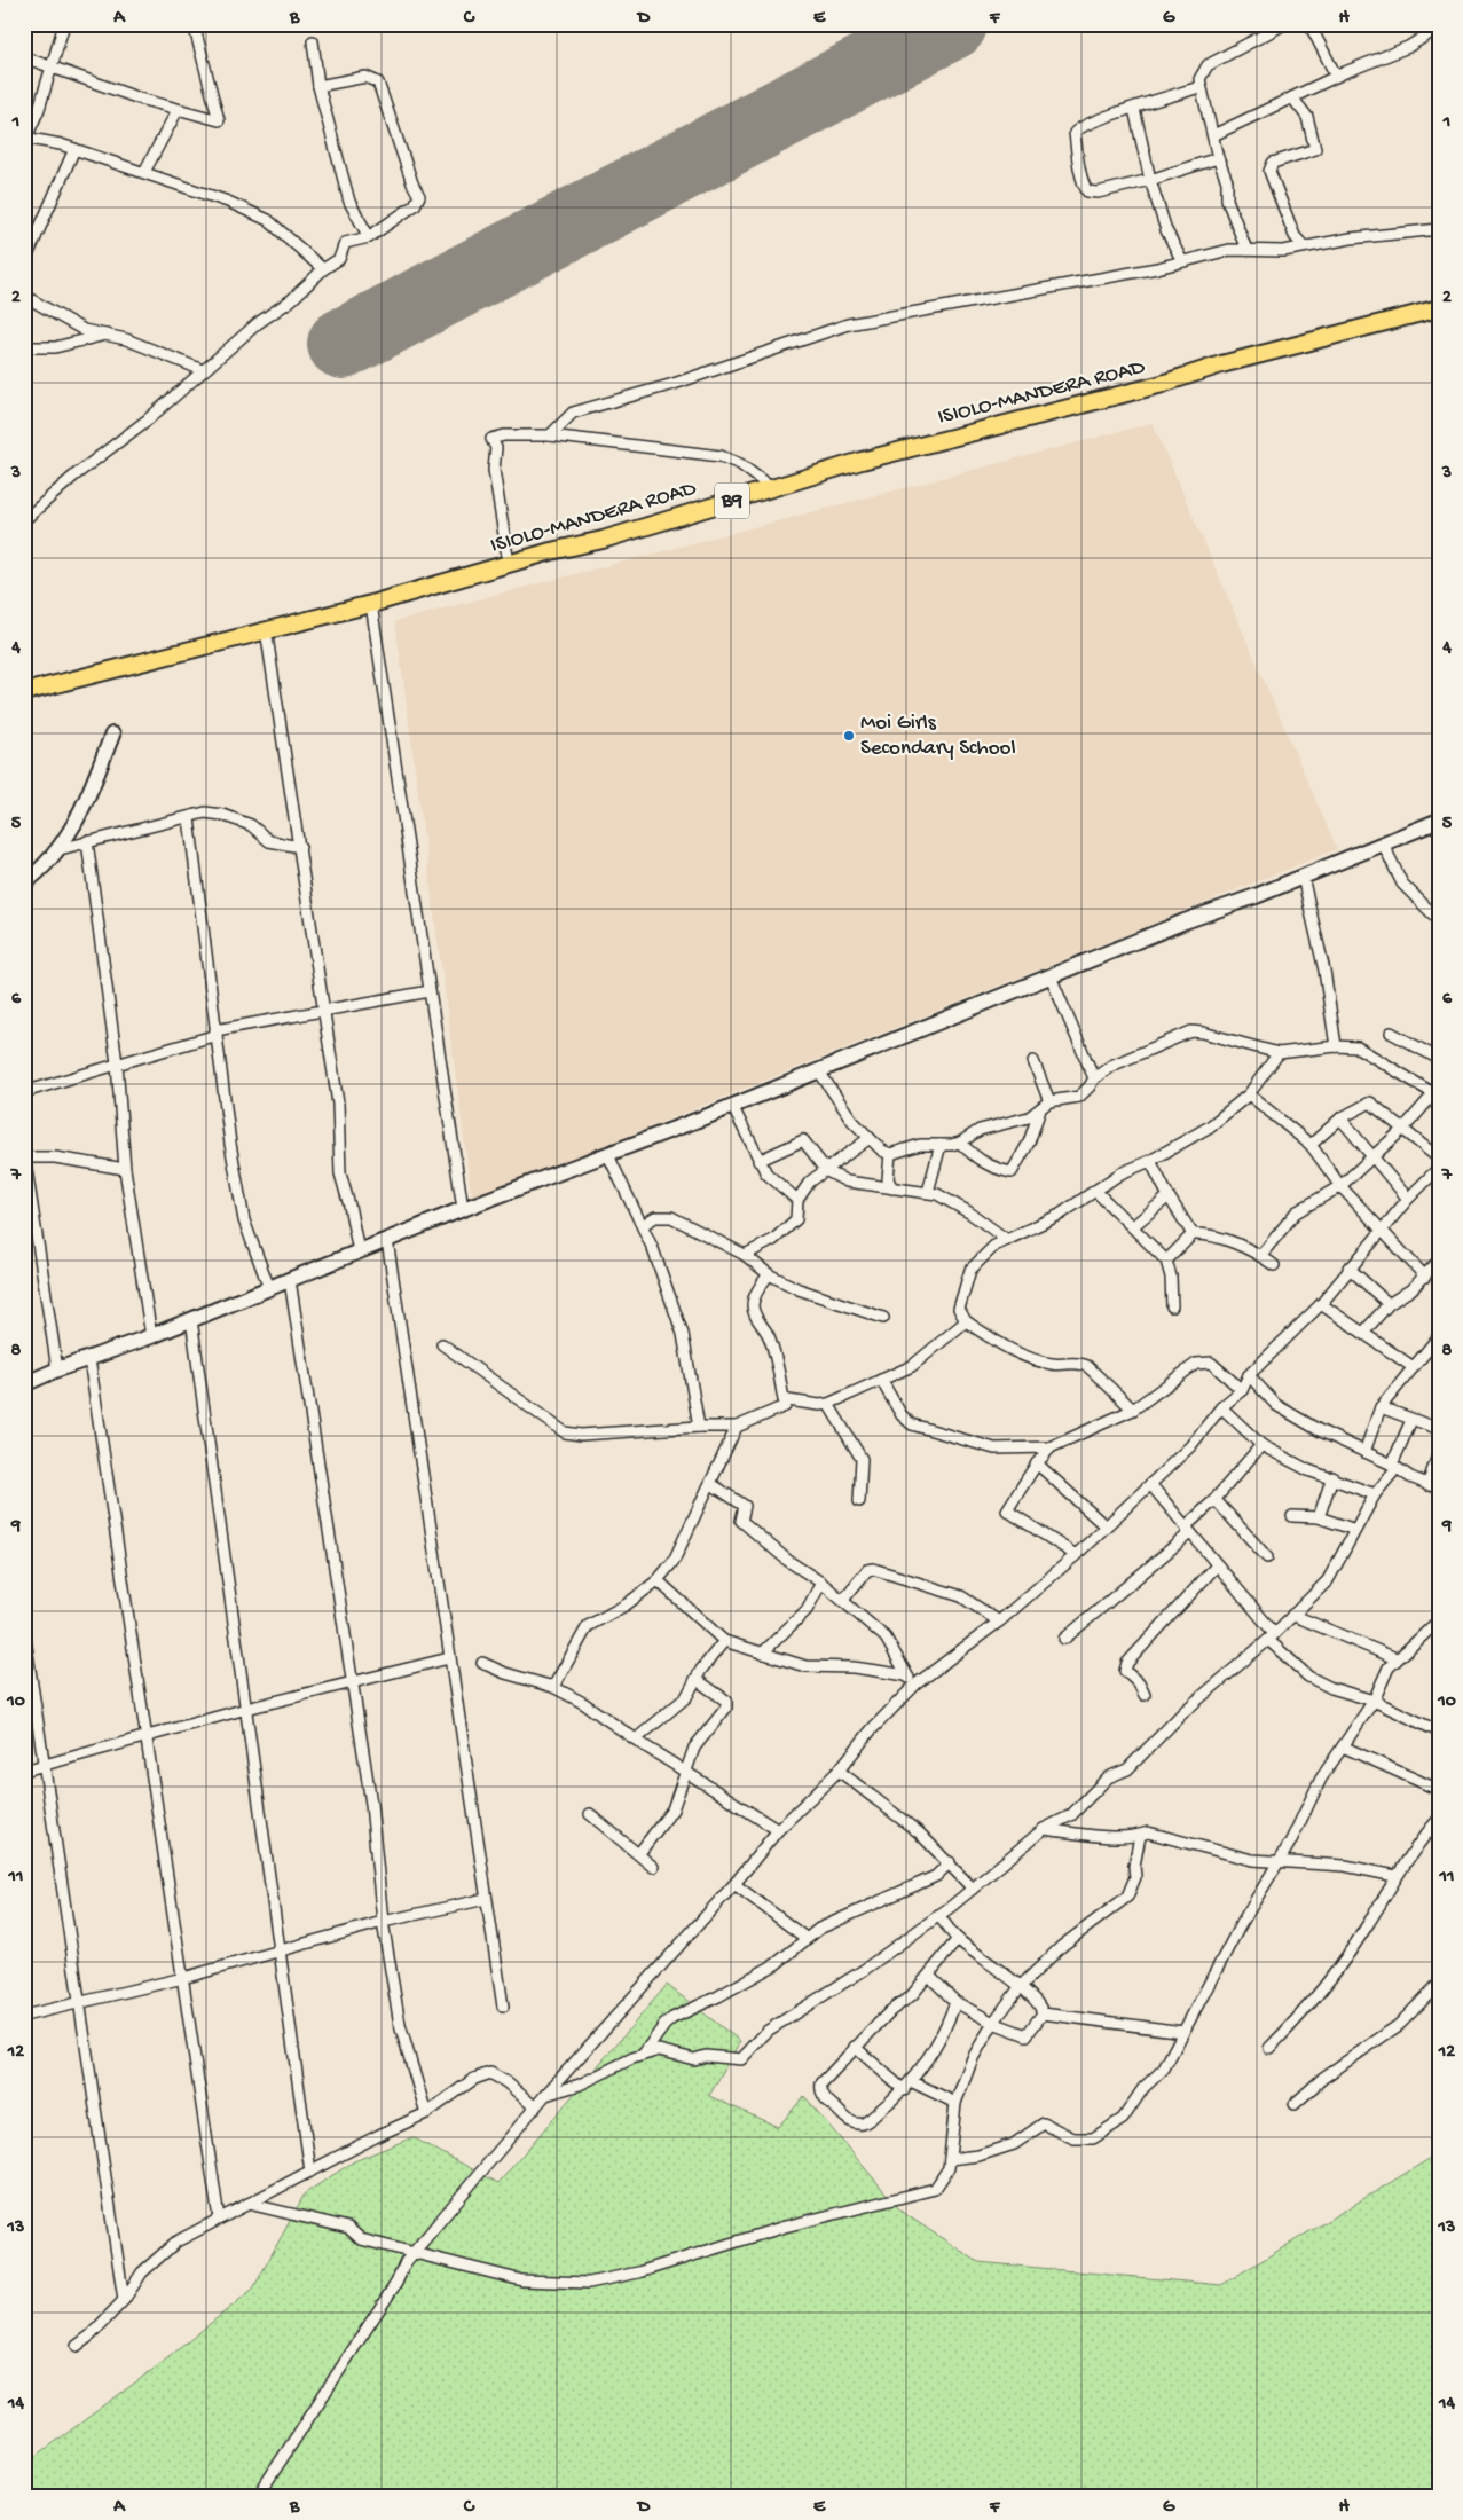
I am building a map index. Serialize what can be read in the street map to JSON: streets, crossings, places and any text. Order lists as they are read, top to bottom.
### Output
{
  "streets": {
    "highway": ["ISIOLO-MANDERA ROAD", "B9"]
  },
  "places": ["Moi Girls Secondary School"],
  "grid": {
    "columns": [
      "A",
      "B",
      "C",
      "D",
      "E",
      "F",
      "G",
      "H"
    ],
    "rows": [
      "1",
      "2",
      "3",
      "4",
      "5",
      "6",
      "7",
      "8",
      "9",
      "10",
      "11",
      "12",
      "13",
      "14"
    ]
  }
}
